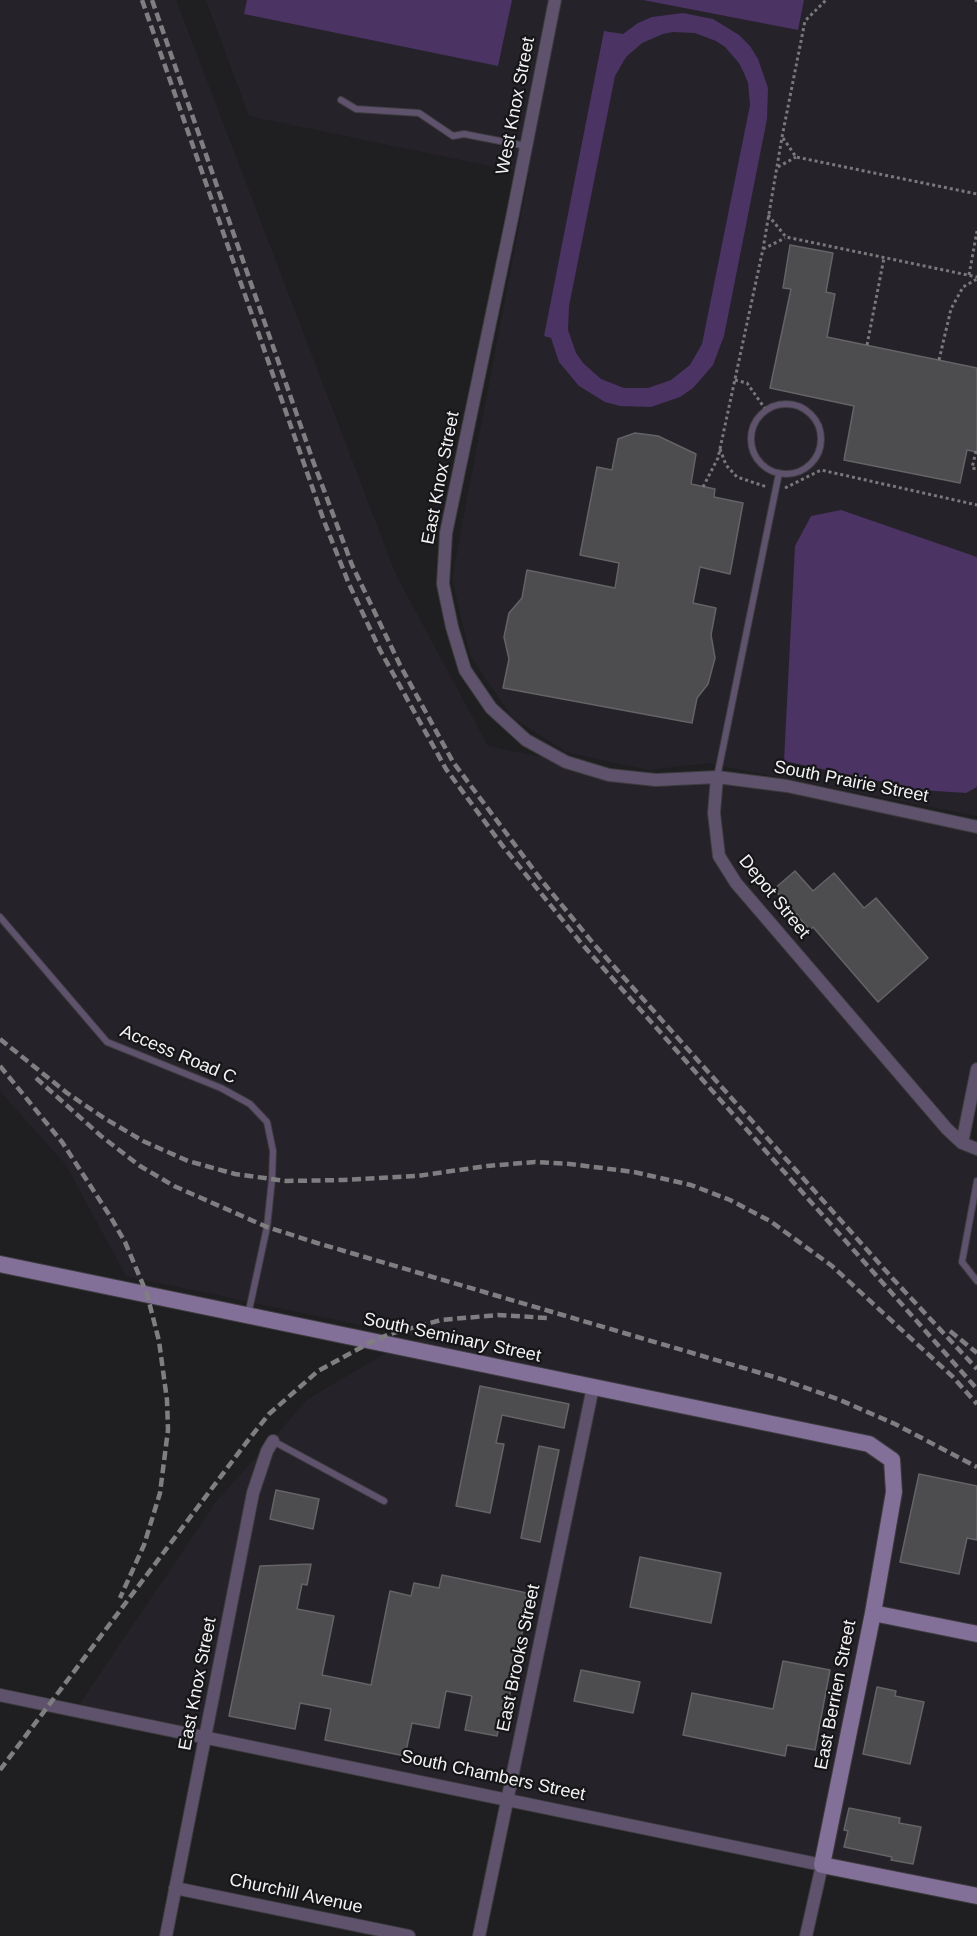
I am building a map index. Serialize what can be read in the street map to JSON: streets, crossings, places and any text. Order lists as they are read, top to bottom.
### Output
{
  "streets": {
    "street": [
      "West Knox Street",
      "East Knox Street",
      "South Prairie Street",
      "Depot Street",
      "South Seminary Street",
      "East Brooks Street",
      "East Berrien Street",
      "South Chambers Street",
      "Churchill Avenue"
    ],
    "lane": ["Access Road C"]
  },
  "crossings": [
    ["West Knox Street", "East Knox Street"],
    ["East Knox Street", "South Prairie Street"],
    ["East Knox Street", "Depot Street"],
    ["East Knox Street", "South Chambers Street"],
    ["East Knox Street", "Churchill Avenue"],
    ["South Prairie Street", "Depot Street"],
    ["Access Road C", "South Seminary Street"],
    ["South Seminary Street", "East Brooks Street"],
    ["South Seminary Street", "East Berrien Street"],
    ["East Brooks Street", "South Chambers Street"],
    ["East Berrien Street", "South Chambers Street"]
  ]
}
